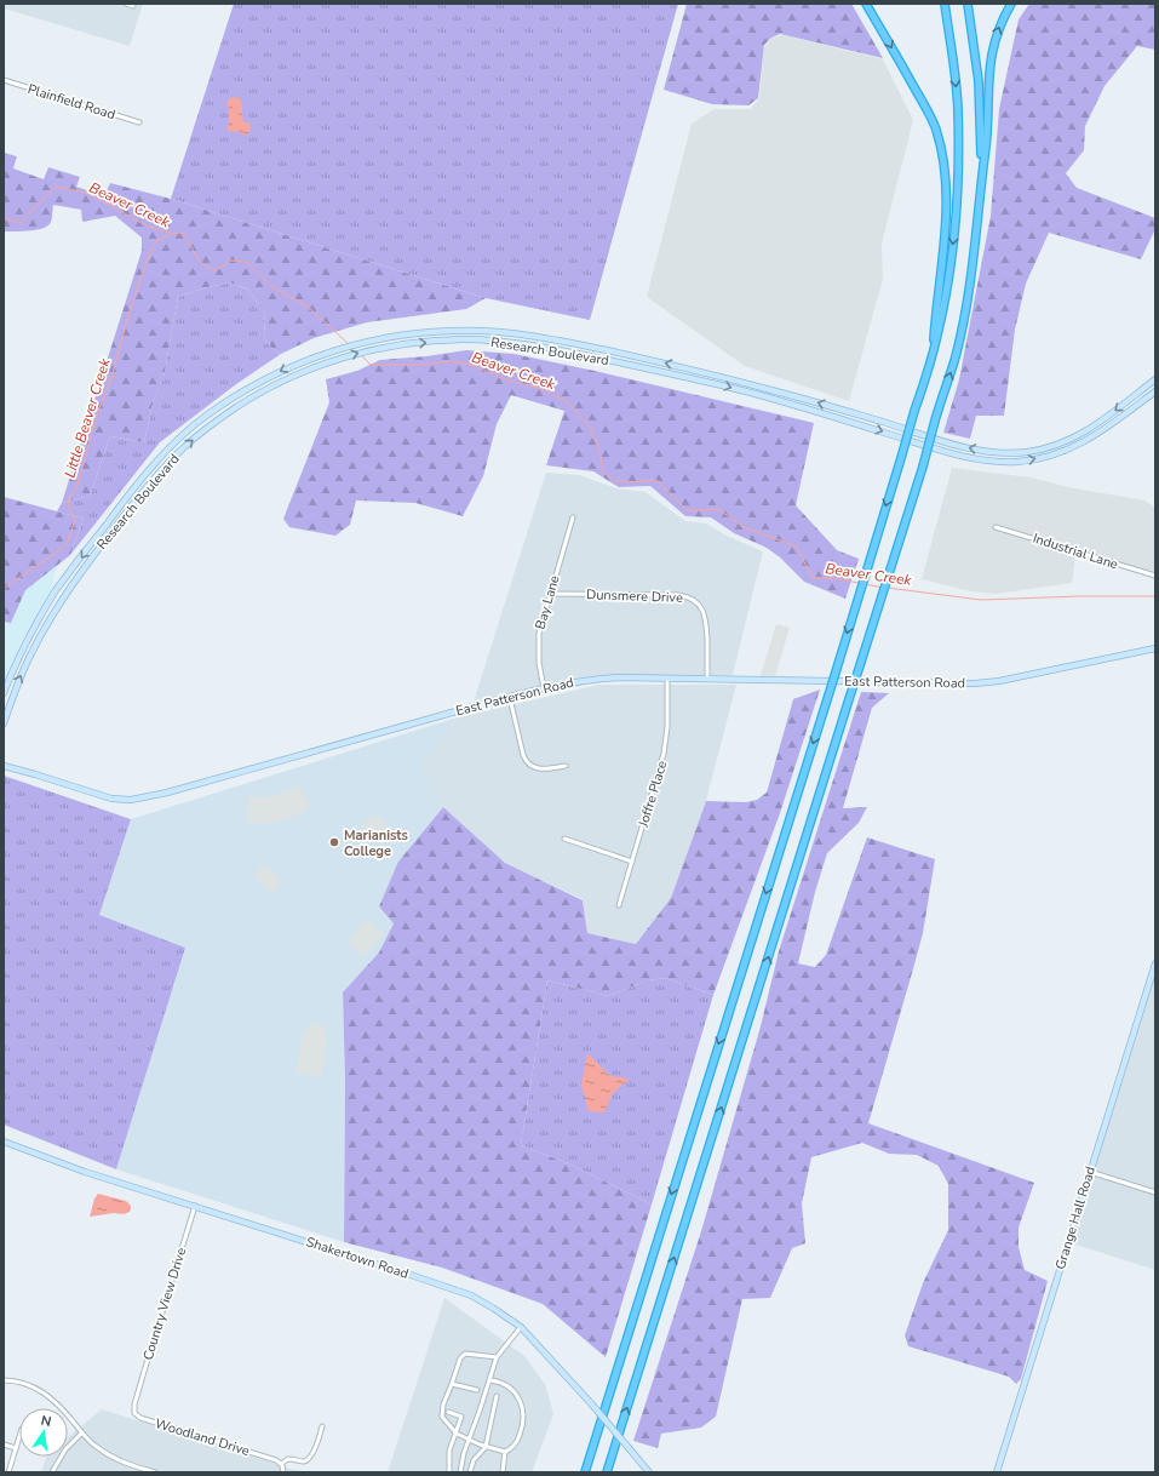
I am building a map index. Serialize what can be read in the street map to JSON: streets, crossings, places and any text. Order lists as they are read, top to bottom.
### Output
{
  "streets": {
    "main road": [
      "Research Boulevard",
      "East Patterson Road",
      "Grange Hall Road",
      "Shakertown Road"
    ],
    "street": [
      "Plainfield Road",
      "Industrial Lane",
      "Dunsmere Drive",
      "Bay Lane",
      "Joffre Place",
      "Country View Drive",
      "Woodland Drive"
    ]
  },
  "crossings": [
    ["Dunsmere Drive", "Bay Lane"],
    ["Dunsmere Drive", "East Patterson Road"],
    ["Bay Lane", "East Patterson Road"],
    ["East Patterson Road", "Joffre Place"],
    ["Shakertown Road", "Country View Drive"],
    ["Country View Drive", "Woodland Drive"]
  ],
  "water": ["Beaver Creek", "Little Beaver Creek"],
  "places": ["Marianists College"],
  "north": "top"
}
